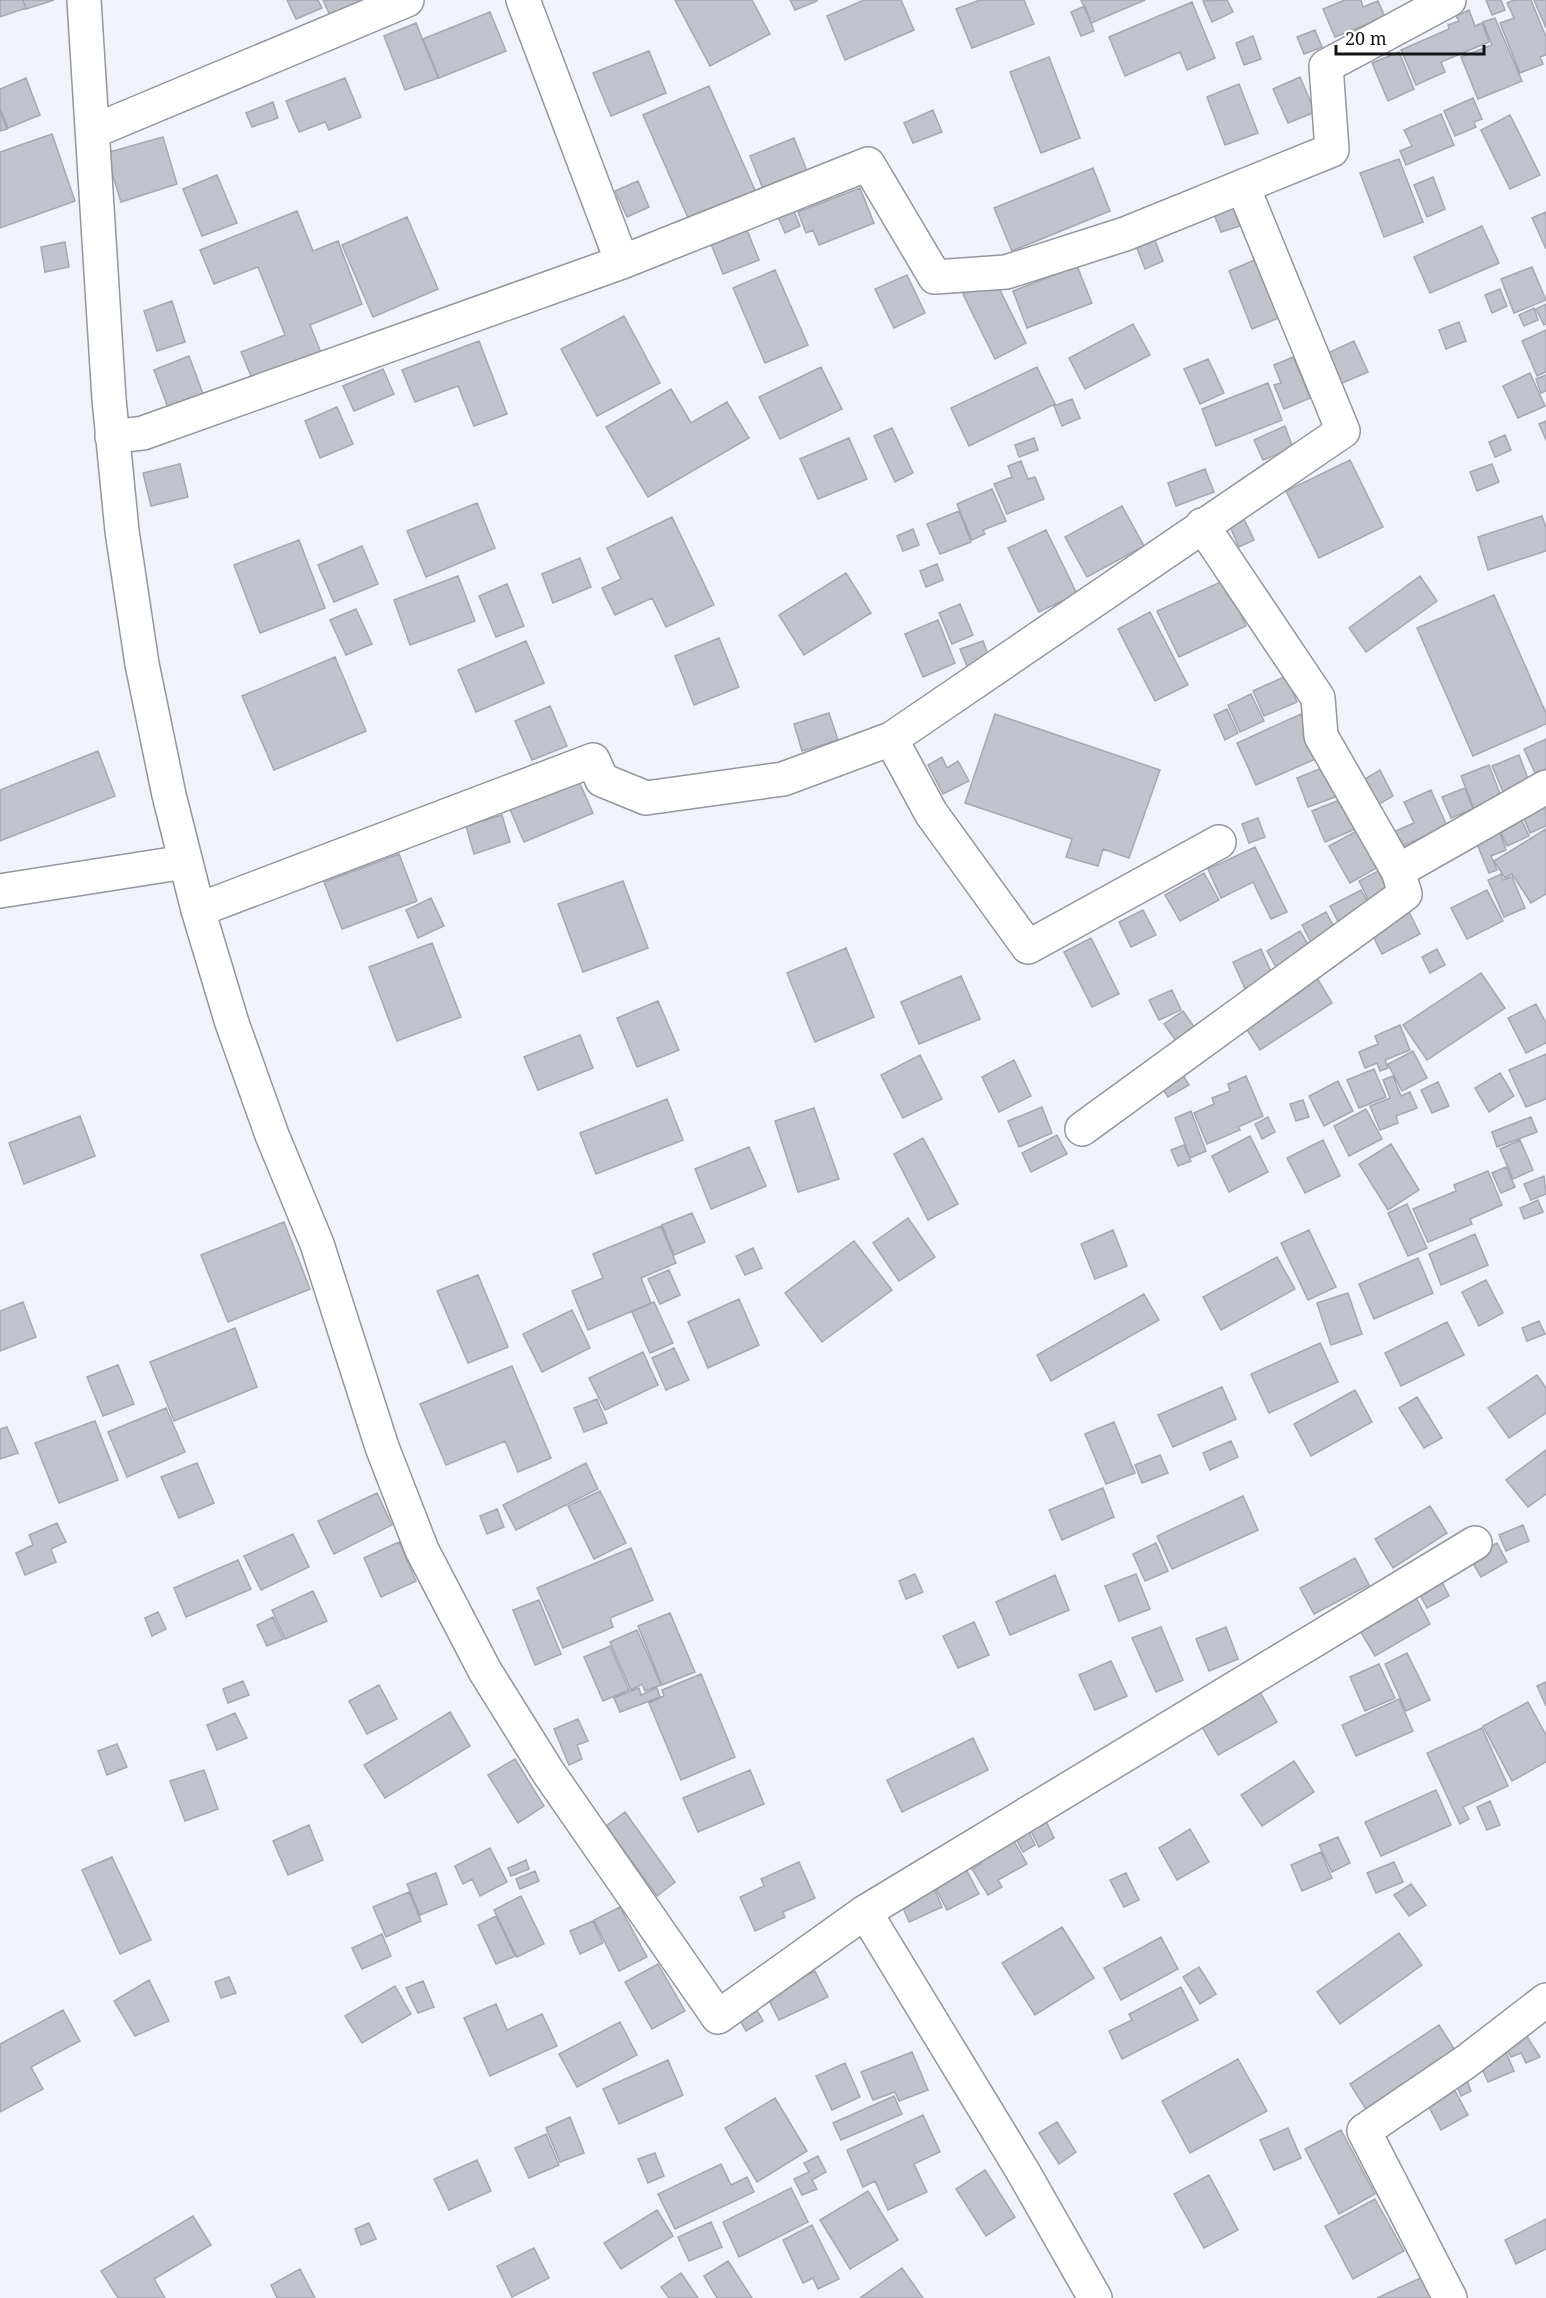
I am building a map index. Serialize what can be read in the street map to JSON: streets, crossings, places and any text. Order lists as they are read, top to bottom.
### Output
{
  "scale_bar": "20 m"
}
